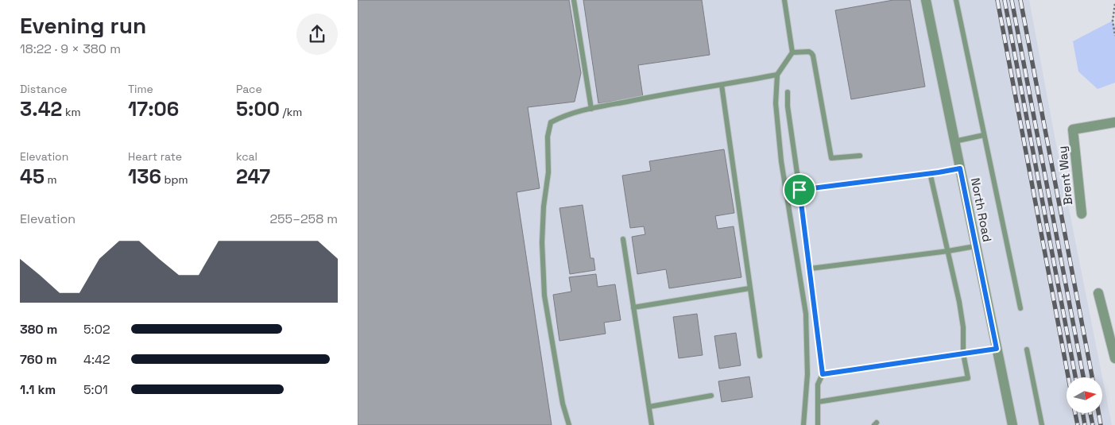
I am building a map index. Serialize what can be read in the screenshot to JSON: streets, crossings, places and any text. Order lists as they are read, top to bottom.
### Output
{
  "streets": {
    "street": ["Brent Way", "North Road"]
  },
  "north": "right",
  "page": {
    "heading": ["Evening run", "18:22 · 9 × 380 m"],
    "stats": [
      ["Distance", "3.42 km"],
      ["Time", "17:06"],
      ["Pace", "5:00 /km"],
      ["Elevation", "45 m"],
      ["Heart rate", "136 bpm"],
      ["kcal", "247"]
    ],
    "chart": ["Elevation", "255–258 m"],
    "list": [
      {
        "name": "380 m",
        "note": "5:02"
      },
      {
        "name": "760 m",
        "note": "4:42"
      },
      {
        "name": "1.1 km",
        "note": "5:01"
      }
    ]
  }
}
